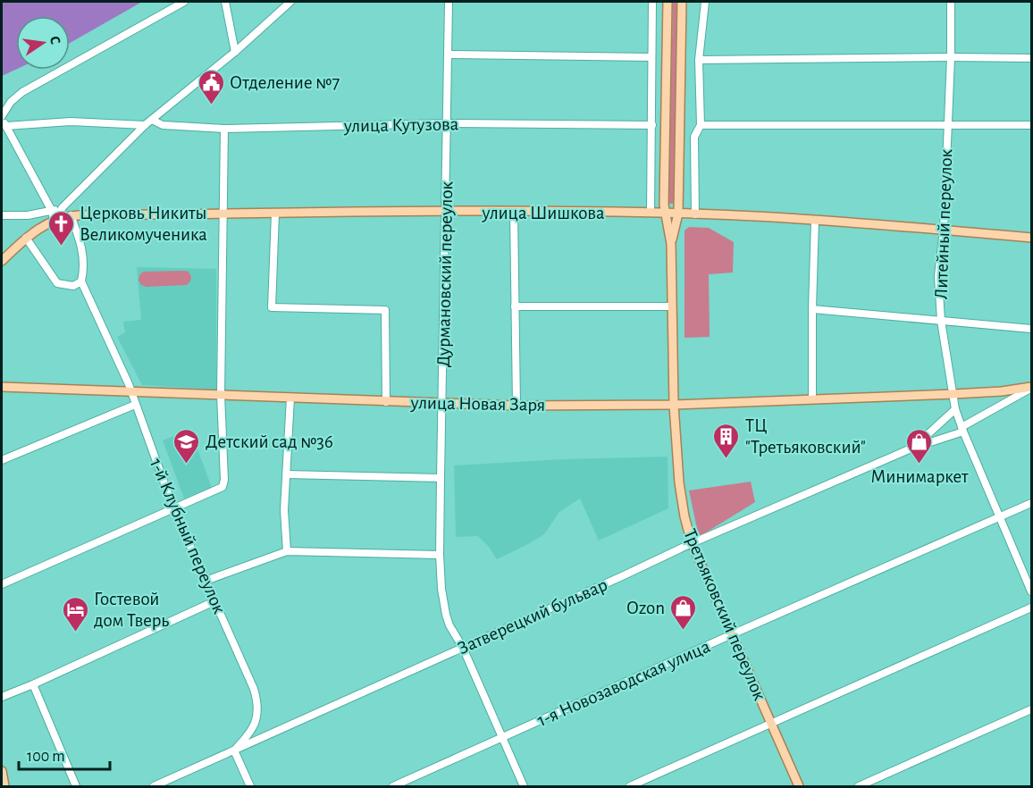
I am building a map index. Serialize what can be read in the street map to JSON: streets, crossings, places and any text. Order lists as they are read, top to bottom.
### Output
{
  "streets": {
    "main road": [
      "улица Шишкова",
      "улица Новая Заря",
      "Третьяковский переулок",
      "Затверецкий бульвар"
    ],
    "street": [
      "улица Кутузова",
      "Литейный переулок",
      "Дурмановский переулок",
      "1-й Клубный переулок",
      "1-я Новозаводская улица"
    ]
  },
  "crossings": [
    ["улица Кутузова", "Дурмановский переулок"],
    ["улица Шишкова", "Литейный переулок"],
    ["улица Шишкова", "Дурмановский переулок"],
    ["улица Шишкова", "1-й Клубный переулок"],
    ["улица Шишкова", "Третьяковский переулок"],
    ["Литейный переулок", "улица Новая Заря"],
    ["Литейный переулок", "Затверецкий бульвар"],
    ["Литейный переулок", "1-я Новозаводская улица"],
    ["Дурмановский переулок", "улица Новая Заря"],
    ["Дурмановский переулок", "Затверецкий бульвар"],
    ["Дурмановский переулок", "1-я Новозаводская улица"],
    ["улица Новая Заря", "1-й Клубный переулок"],
    ["улица Новая Заря", "Третьяковский переулок"],
    ["улица Новая Заря", "Затверецкий бульвар"],
    ["1-й Клубный переулок", "Затверецкий бульвар"],
    ["Третьяковский переулок", "Затверецкий бульвар"],
    ["Третьяковский переулок", "1-я Новозаводская улица"]
  ],
  "places": {
    "public building": ["Отделение №7"],
    "church": ["Церковь Никиты Великомученика"],
    "building": ["ТЦ \"Третьяковский\""],
    "school or university": ["Детский сад №36"],
    "shop": ["Минимаркет", "Ozon"],
    "hotel": ["Гостевой дом Тверь"]
  },
  "scale_bar": "100 m",
  "north": "right"
}
